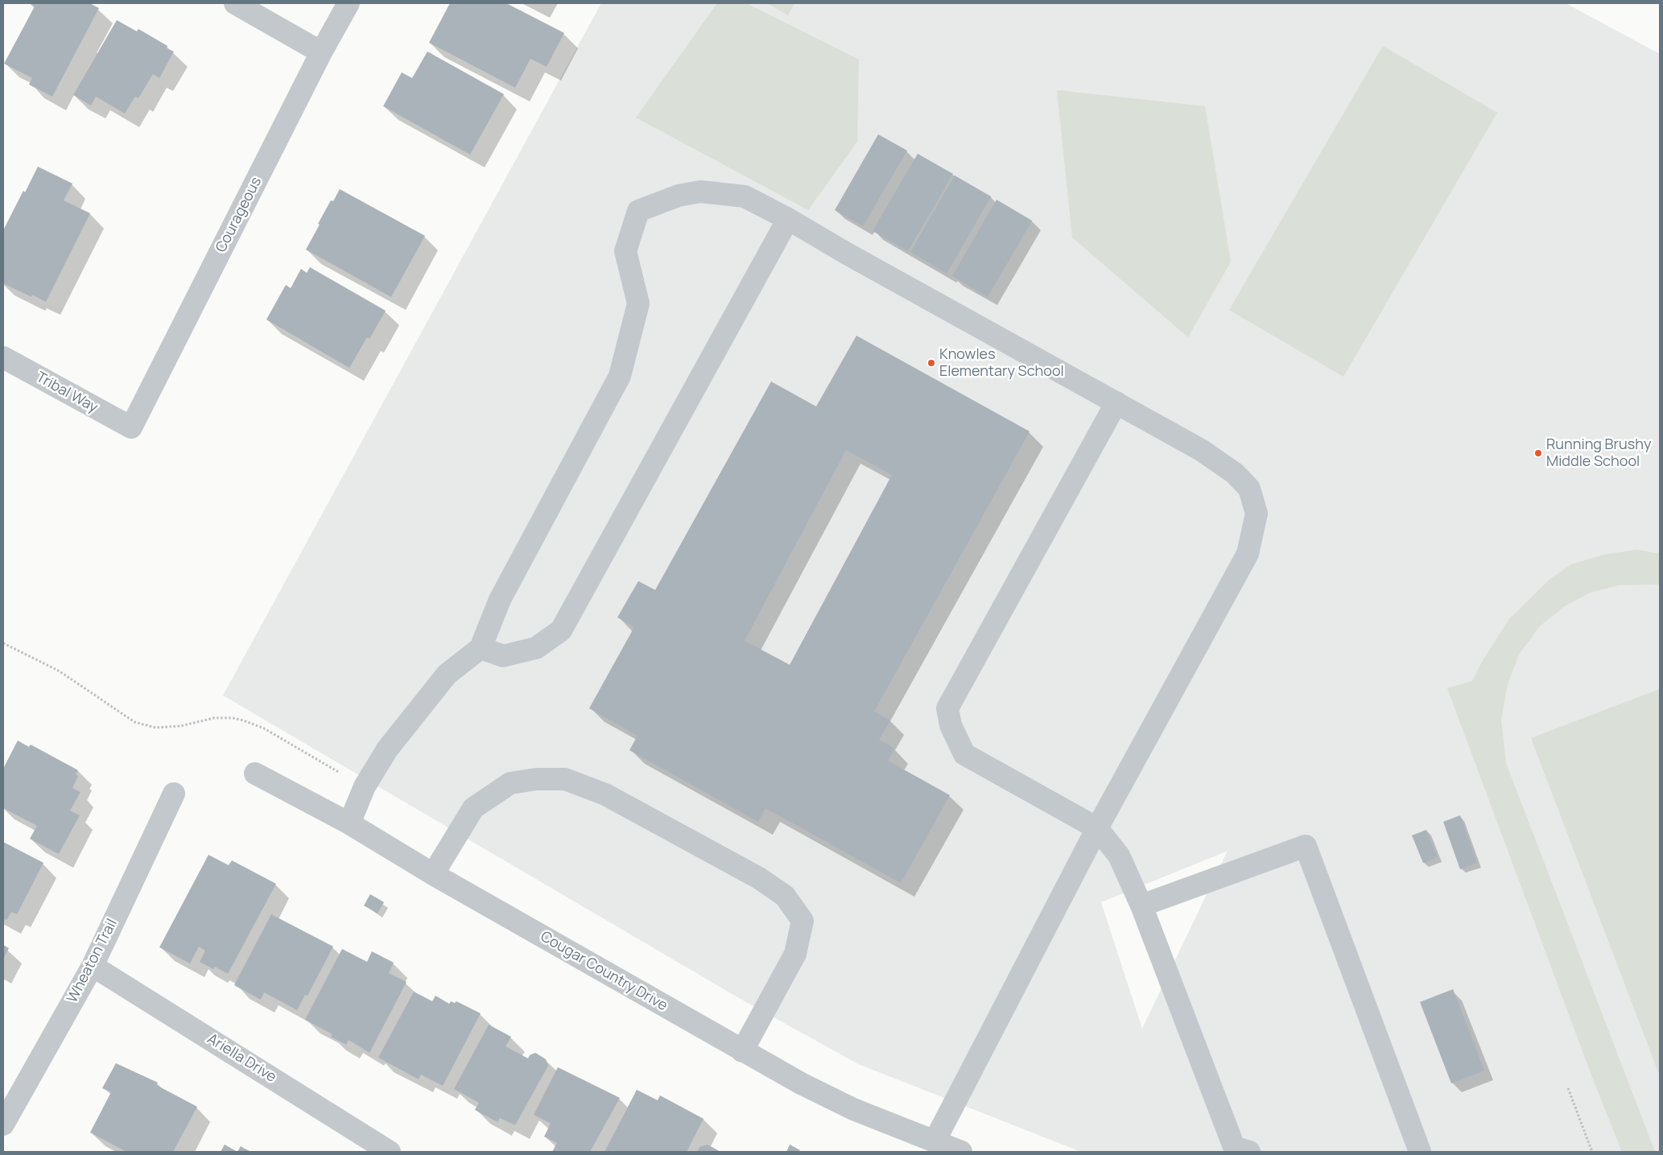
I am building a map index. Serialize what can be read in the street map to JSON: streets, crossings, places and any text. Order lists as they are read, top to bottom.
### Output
{
  "streets": {
    "street": [
      "Courageous",
      "Tribal Way",
      "Wheaton Trail",
      "Cougar Country Drive",
      "Ariella Drive"
    ]
  },
  "crossings": [
    ["Courageous", "Tribal Way"],
    ["Wheaton Trail", "Ariella Drive"]
  ],
  "places": ["Knowles Elementary School", "Running Brushy Middle School"]
}
